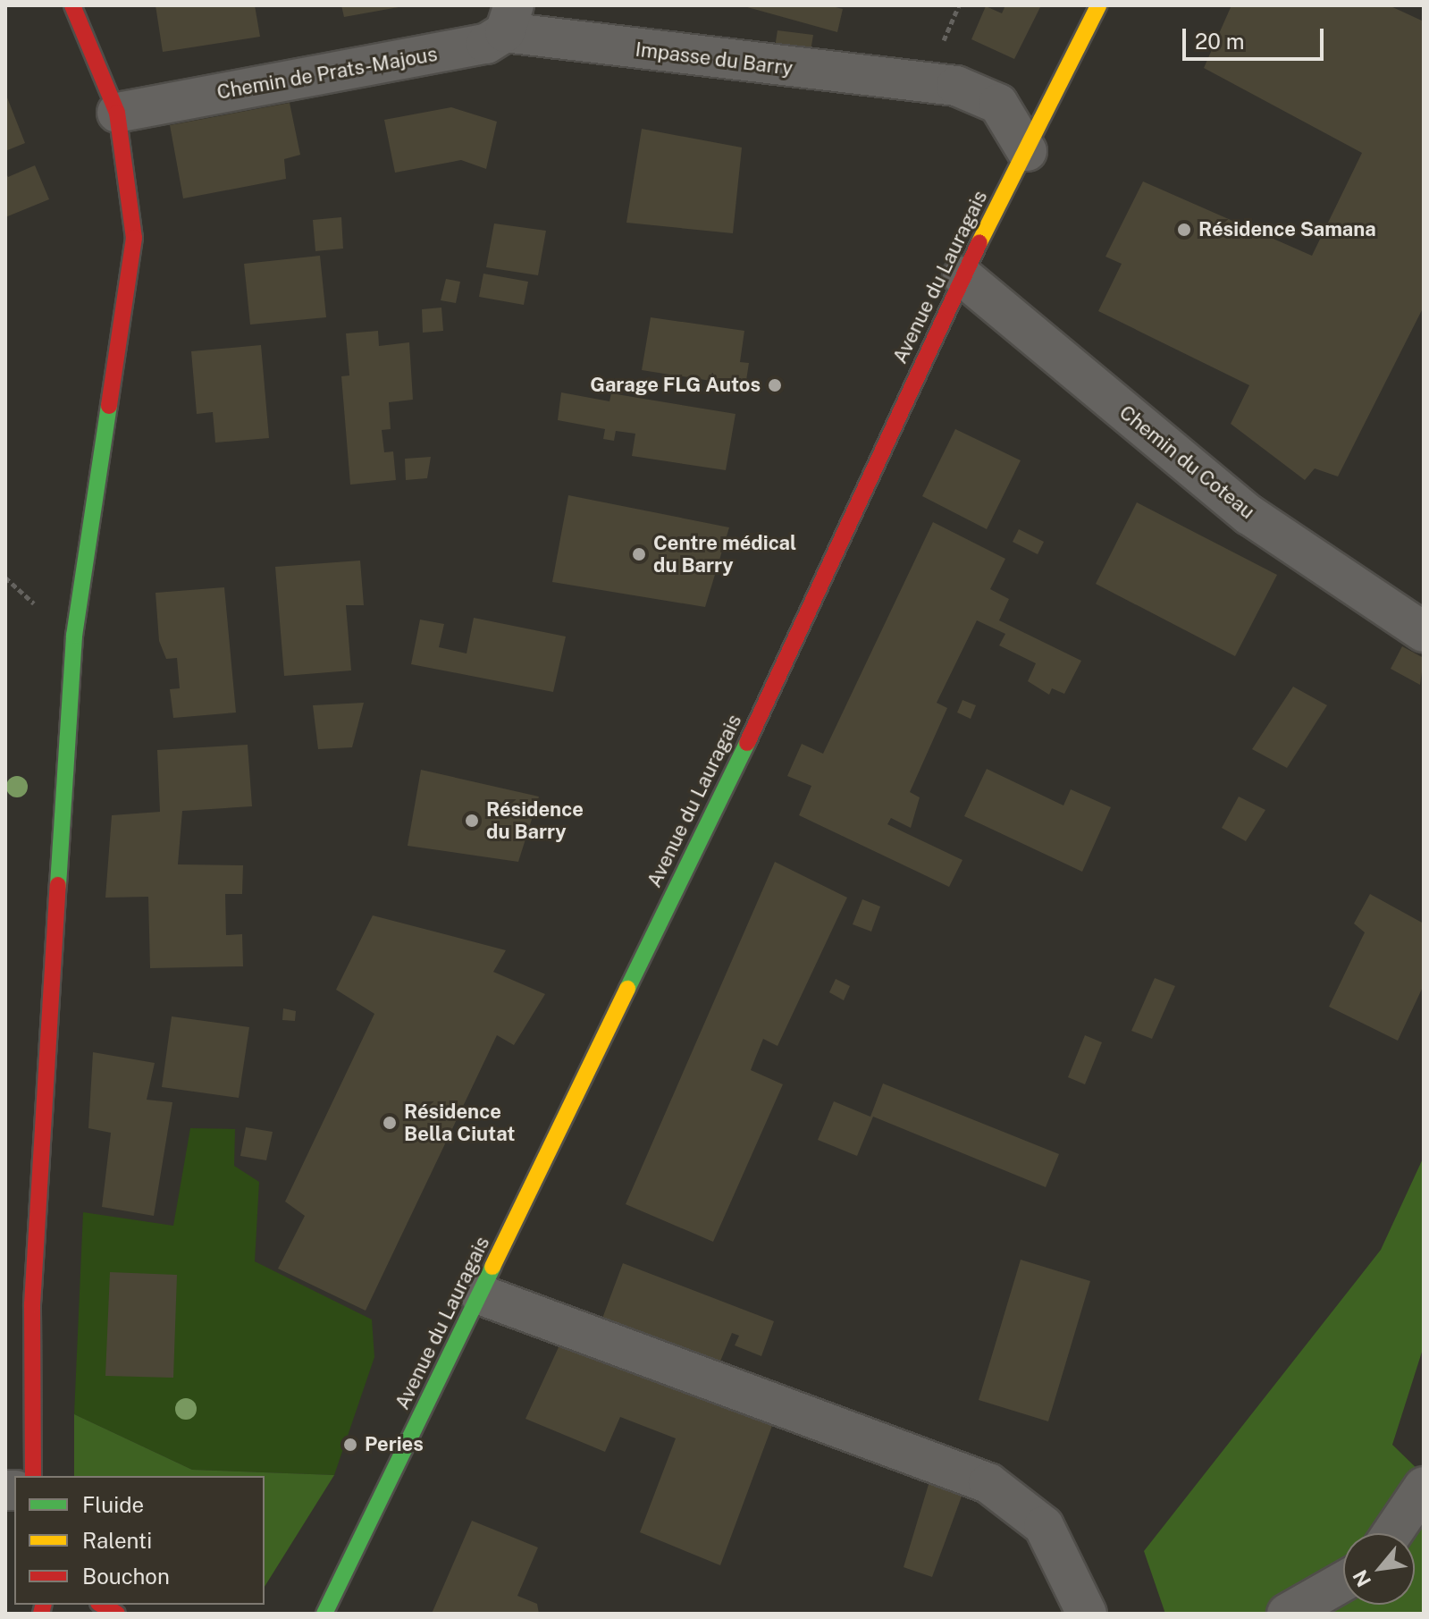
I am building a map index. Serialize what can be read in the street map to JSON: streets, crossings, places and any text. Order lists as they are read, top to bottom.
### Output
{
  "streets": {
    "main road": ["Avenue du Lauragais"],
    "street": ["Impasse du Barry", "Chemin de Prats-Majous", "Chemin du Coteau"]
  },
  "crossings": [
    ["Impasse du Barry", "Chemin de Prats-Majous"],
    ["Impasse du Barry", "Avenue du Lauragais"],
    ["Avenue du Lauragais", "Chemin du Coteau"]
  ],
  "places": [
    "Résidence Samana",
    "Garage FLG Autos",
    "Centre médical du Barry",
    "Résidence du Barry",
    "Résidence Bella Ciutat",
    "Peries"
  ],
  "legend": ["Fluide", "Ralenti", "Bouchon"],
  "scale_bar": "20 m",
  "north": "bottom left"
}
